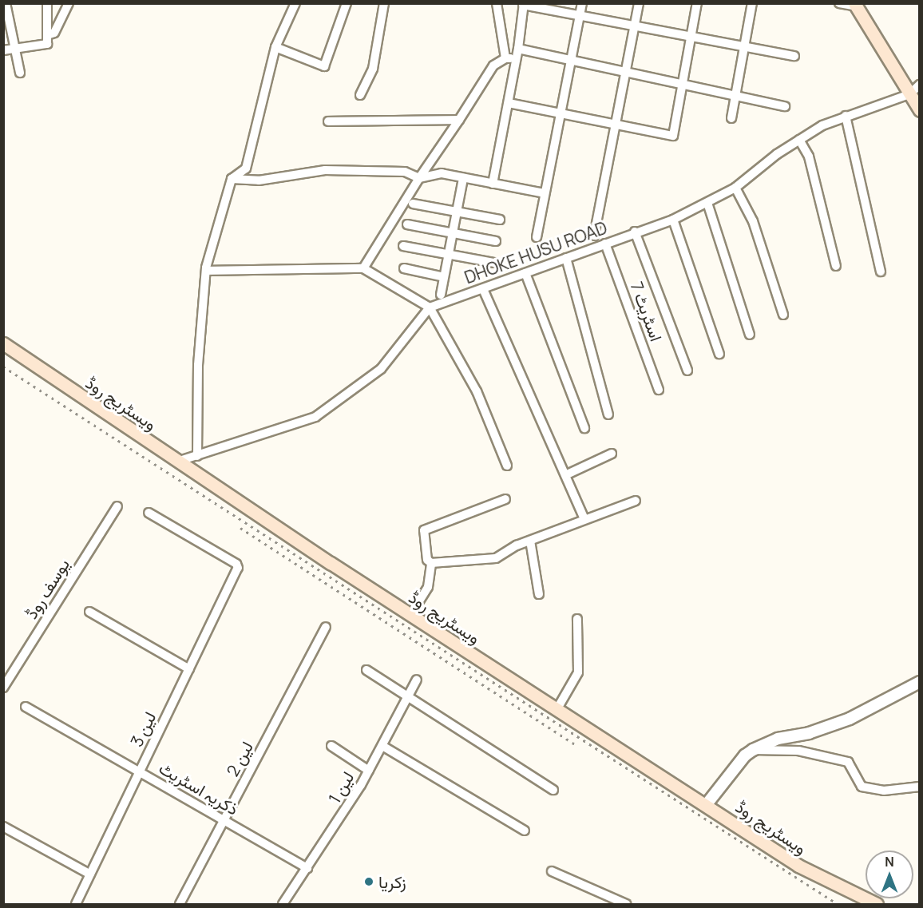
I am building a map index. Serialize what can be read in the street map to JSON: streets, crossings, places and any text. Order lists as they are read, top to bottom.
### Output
{
  "streets": {
    "main road": ["ویسٹریج روڈ"],
    "street": [
      "DHOKE HUSU ROAD",
      "اسٹریٹ 7",
      "یوسف روڈ",
      "لین 3",
      "لین 2",
      "لین 1",
      "ذکریہ اسٹریٹ"
    ]
  },
  "crossings": [
    ["DHOKE HUSU ROAD", "اسٹریٹ 7"],
    ["لین 3", "ذکریہ اسٹریٹ"],
    ["لین 2", "ذکریہ اسٹریٹ"],
    ["لین 1", "ذکریہ اسٹریٹ"]
  ],
  "places": ["زکریا"],
  "north": "top"
}
